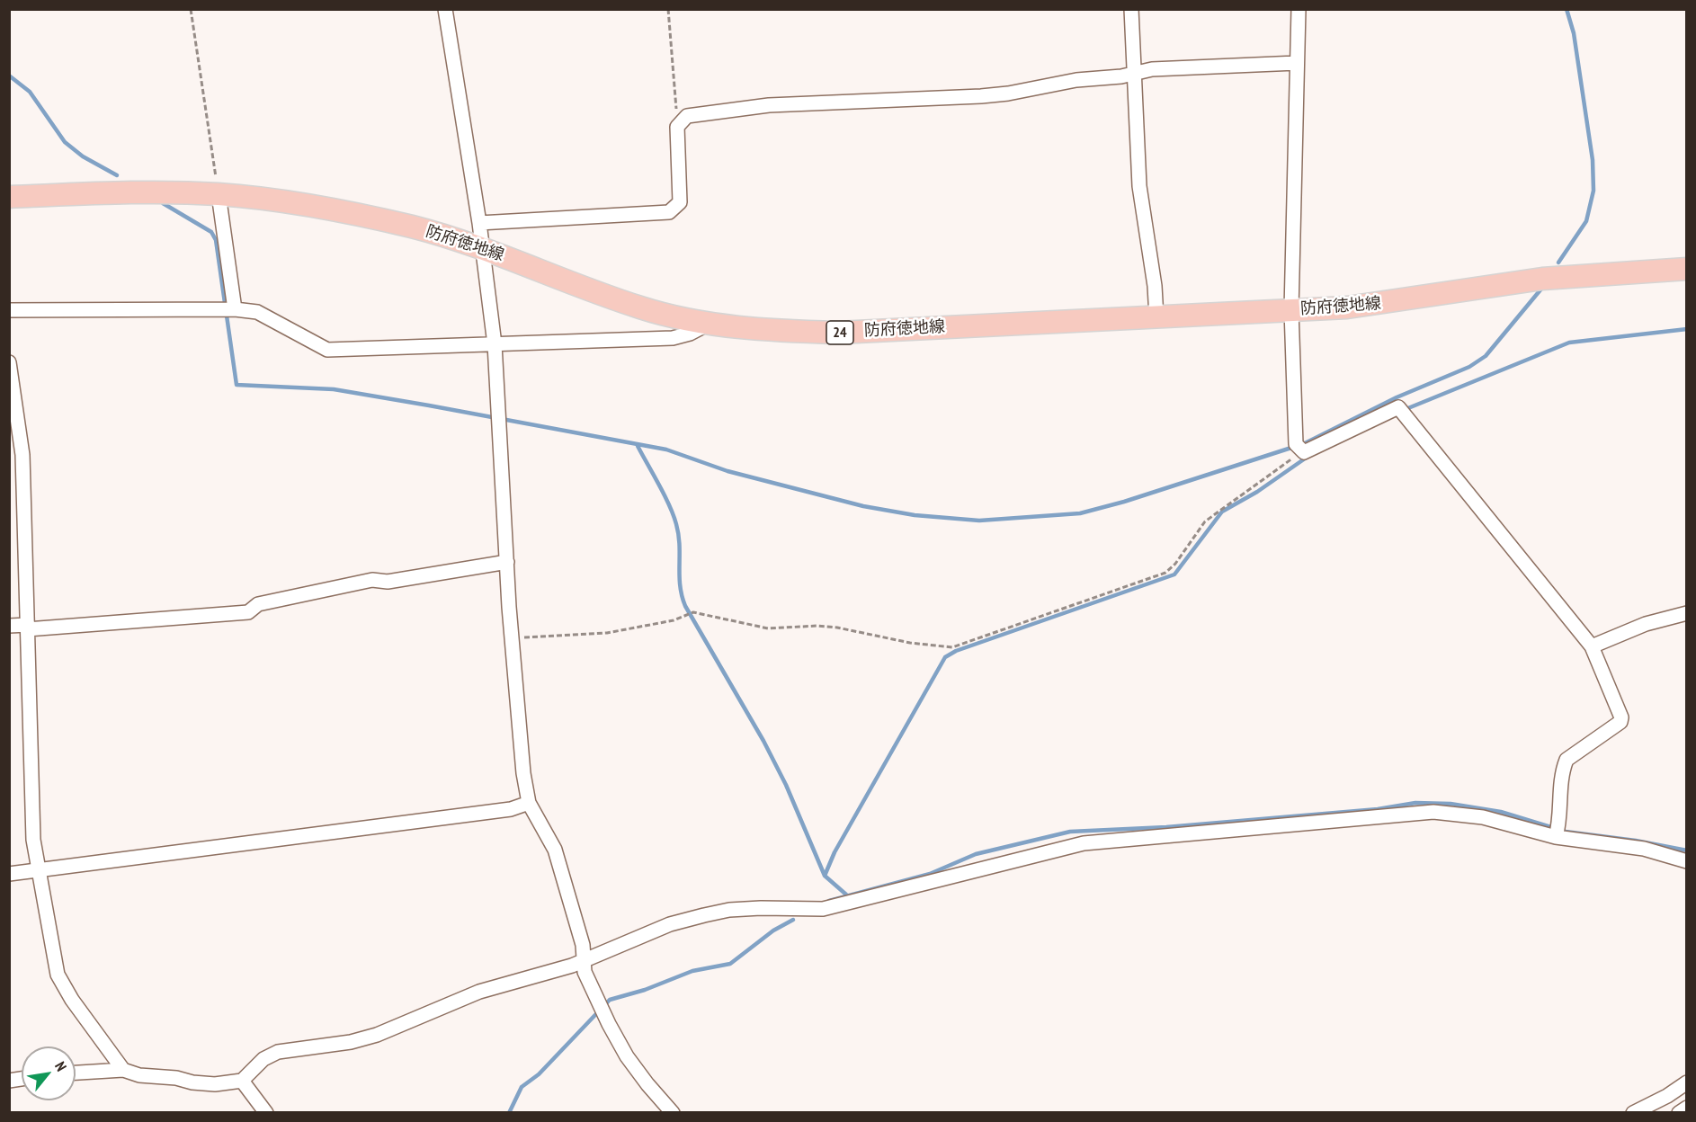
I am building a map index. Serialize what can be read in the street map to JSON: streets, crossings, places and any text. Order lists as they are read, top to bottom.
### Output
{
  "streets": {
    "main road": ["防府徳地線", "24"]
  },
  "north": "top right"
}
